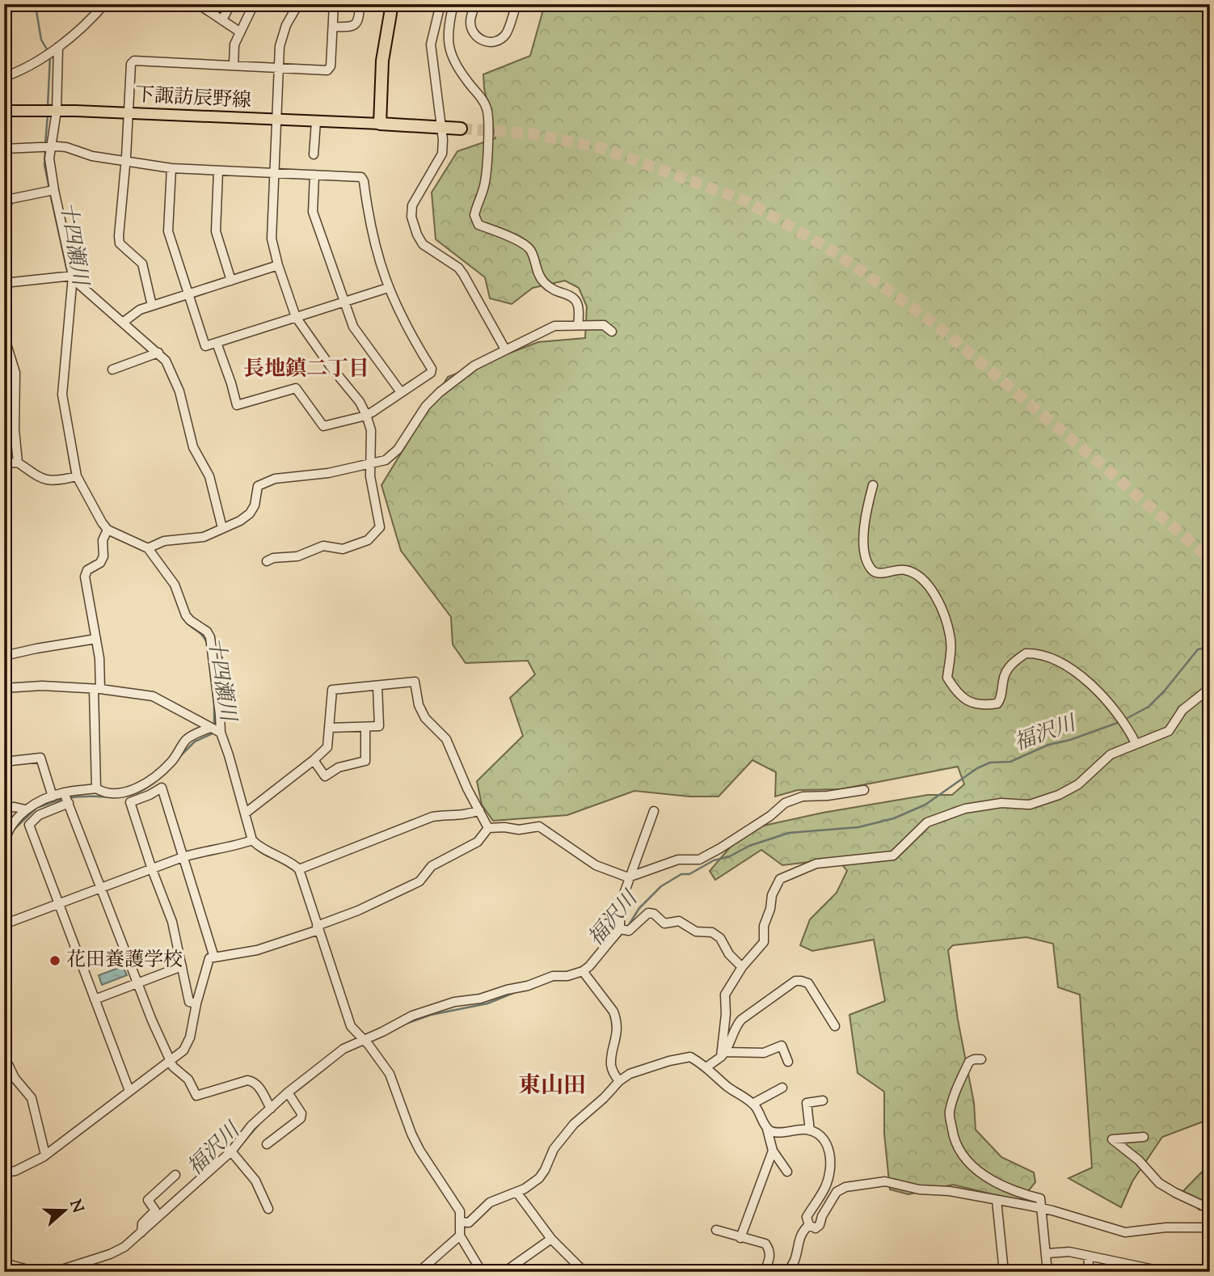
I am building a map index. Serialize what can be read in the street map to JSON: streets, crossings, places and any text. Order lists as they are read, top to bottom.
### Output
{
  "streets": {
    "main road": ["下諏訪辰野線"]
  },
  "districts": ["長地鎮二丁目", "東山田"],
  "water": ["十四瀬川", "福沢川"],
  "places": ["花田養護学校"],
  "north": "right"
}
